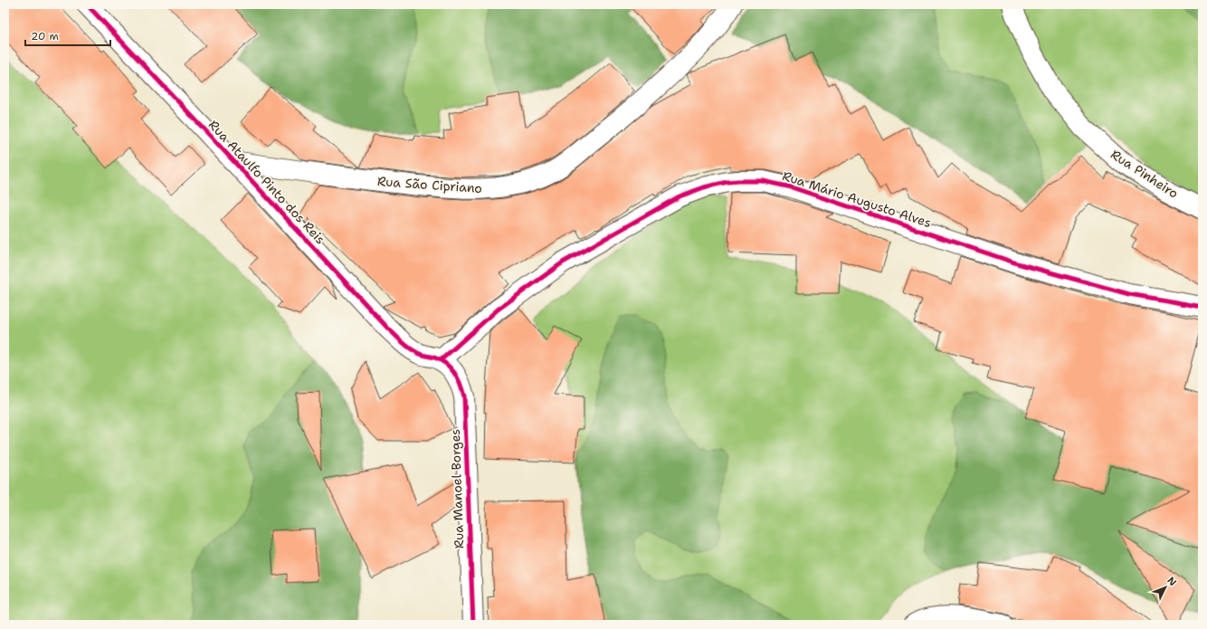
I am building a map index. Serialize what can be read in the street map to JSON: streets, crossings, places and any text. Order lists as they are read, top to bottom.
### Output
{
  "streets": {
    "street": [
      "Rua Pinheiro",
      "Rua Ataulfo Pinto dos Reis",
      "Rua São Cipriano",
      "Rua Mário Augusto Alves",
      "Rua Manoel Borges"
    ]
  },
  "crossings": [
    ["Rua Ataulfo Pinto dos Reis", "Rua São Cipriano"],
    ["Rua Ataulfo Pinto dos Reis", "Rua Mário Augusto Alves"],
    ["Rua Ataulfo Pinto dos Reis", "Rua Manoel Borges"],
    ["Rua Mário Augusto Alves", "Rua Manoel Borges"]
  ],
  "scale_bar": "20 m",
  "north": "top right"
}
